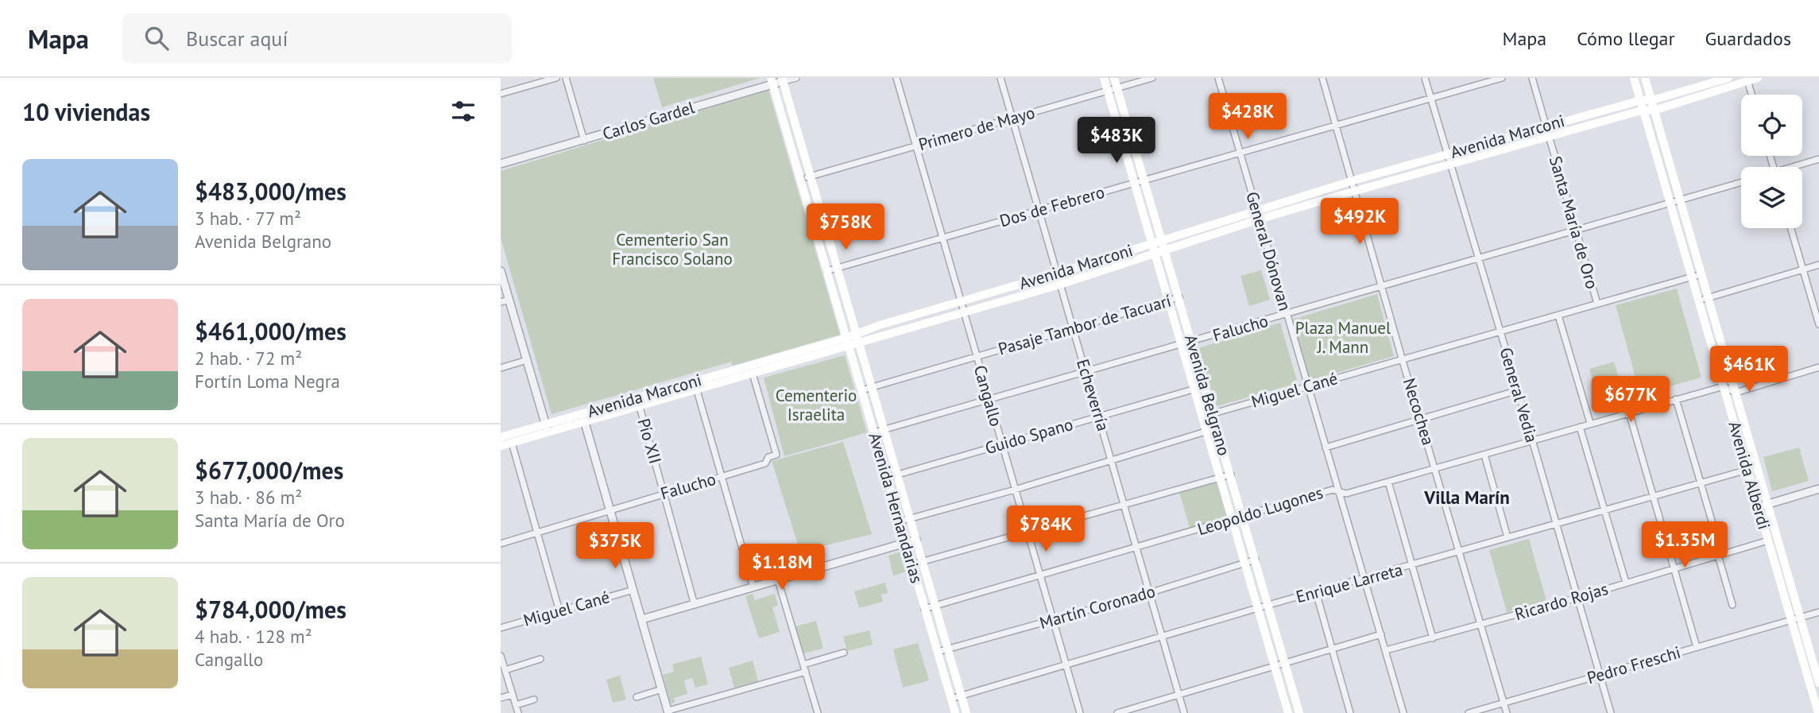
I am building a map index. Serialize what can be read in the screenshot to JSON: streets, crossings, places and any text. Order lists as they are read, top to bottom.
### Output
{
  "streets": {
    "main road": [
      "Avenida Marconi",
      "Avenida Belgrano",
      "Avenida Alberdi",
      "Avenida Hernandarias"
    ],
    "street": [
      "Carlos Gardel",
      "Primero de Mayo",
      "Dos de Febrero",
      "Santa María de Oro",
      "General Dónovan",
      "Pasaje Tambor de Tacuarí",
      "Falucho",
      "Miguel Cané",
      "Echeverría",
      "General Vedia",
      "Cangallo",
      "Necochea",
      "Guido Spano",
      "Pío XII",
      "Leopoldo Lugones",
      "Enrique Larreta",
      "Ricardo Rojas",
      "Martín Coronado",
      "Pedro Freschi"
    ]
  },
  "crossings": [
    ["Carlos Gardel", "Avenida Hernandarias"],
    ["Primero de Mayo", "Echeverría"],
    ["Primero de Mayo", "Avenida Belgrano"],
    ["Primero de Mayo", "Cangallo"],
    ["Primero de Mayo", "Avenida Hernandarias"],
    ["Avenida Marconi", "Santa María de Oro"],
    ["Avenida Marconi", "General Dónovan"],
    ["Avenida Marconi", "Falucho"],
    ["Avenida Marconi", "Echeverría"],
    ["Avenida Marconi", "Avenida Belgrano"],
    ["Avenida Marconi", "General Vedia"],
    ["Avenida Marconi", "Cangallo"],
    ["Avenida Marconi", "Necochea"],
    ["Avenida Marconi", "Pío XII"],
    ["Avenida Marconi", "Avenida Alberdi"],
    ["Avenida Marconi", "Avenida Hernandarias"],
    ["Dos de Febrero", "General Dónovan"],
    ["Dos de Febrero", "Echeverría"],
    ["Dos de Febrero", "Avenida Belgrano"],
    ["Dos de Febrero", "General Vedia"],
    ["Dos de Febrero", "Cangallo"],
    ["Dos de Febrero", "Necochea"],
    ["Dos de Febrero", "Avenida Hernandarias"],
    ["Santa María de Oro", "Falucho"],
    ["Santa María de Oro", "Miguel Cané"],
    ["General Dónovan", "Falucho"],
    ["General Dónovan", "Miguel Cané"],
    ["General Dónovan", "Leopoldo Lugones"],
    ["General Dónovan", "Enrique Larreta"],
    ["General Dónovan", "Ricardo Rojas"],
    ["Pasaje Tambor de Tacuarí", "Echeverría"],
    ["Pasaje Tambor de Tacuarí", "Avenida Belgrano"],
    ["Pasaje Tambor de Tacuarí", "Cangallo"],
    ["Pasaje Tambor de Tacuarí", "Avenida Hernandarias"],
    ["Falucho", "Echeverría"],
    ["Falucho", "Avenida Belgrano"],
    ["Falucho", "General Vedia"],
    ["Falucho", "Cangallo"],
    ["Falucho", "Necochea"],
    ["Falucho", "Pío XII"],
    ["Falucho", "Avenida Alberdi"],
    ["Falucho", "Avenida Hernandarias"],
    ["Miguel Cané", "Avenida Belgrano"],
    ["Miguel Cané", "General Vedia"],
    ["Miguel Cané", "Necochea"],
    ["Miguel Cané", "Avenida Alberdi"],
    ["Echeverría", "Guido Spano"],
    ["Echeverría", "Leopoldo Lugones"],
    ["Echeverría", "Enrique Larreta"],
    ["Echeverría", "Martín Coronado"],
    ["Avenida Belgrano", "Guido Spano"],
    ["Avenida Belgrano", "Leopoldo Lugones"],
    ["Avenida Belgrano", "Enrique Larreta"],
    ["Avenida Belgrano", "Martín Coronado"],
    ["General Vedia", "Leopoldo Lugones"],
    ["General Vedia", "Enrique Larreta"],
    ["General Vedia", "Ricardo Rojas"],
    ["General Vedia", "Pedro Freschi"],
    ["Cangallo", "Guido Spano"],
    ["Cangallo", "Leopoldo Lugones"],
    ["Cangallo", "Enrique Larreta"],
    ["Cangallo", "Martín Coronado"],
    ["Necochea", "Leopoldo Lugones"],
    ["Necochea", "Enrique Larreta"],
    ["Necochea", "Ricardo Rojas"],
    ["Necochea", "Pedro Freschi"],
    ["Guido Spano", "Avenida Hernandarias"],
    ["Avenida Alberdi", "Leopoldo Lugones"],
    ["Avenida Alberdi", "Enrique Larreta"],
    ["Avenida Alberdi", "Ricardo Rojas"],
    ["Avenida Alberdi", "Pedro Freschi"],
    ["Avenida Hernandarias", "Leopoldo Lugones"],
    ["Avenida Hernandarias", "Enrique Larreta"],
    ["Avenida Hernandarias", "Martín Coronado"]
  ],
  "districts": ["Villa Marín"],
  "parks": ["Cementerio San Francisco Solano", "Plaza Manuel J. Mann", "Cementerio Israelita"],
  "page": {
    "header": "Mapa",
    "search": "Buscar aquí",
    "nav": ["Mapa", "Cómo llegar", "Guardados"],
    "heading": "10 viviendas",
    "price": [
      "$428K",
      "$483K",
      "$492K",
      "$758K",
      "$461K",
      "$677K",
      "$784K",
      "$1.35M",
      "$375K",
      "$1.18M"
    ],
    "list": [
      {
        "name": "$483,000/mes",
        "note": "3 hab. · 77 m² · Avenida Belgrano"
      },
      {
        "name": "$461,000/mes",
        "note": "2 hab. · 72 m² · Fortín Loma Negra"
      },
      {
        "name": "$677,000/mes",
        "note": "3 hab. · 86 m² · Santa María de Oro"
      },
      {
        "name": "$784,000/mes",
        "note": "4 hab. · 128 m² · Cangallo"
      }
    ]
  }
}
